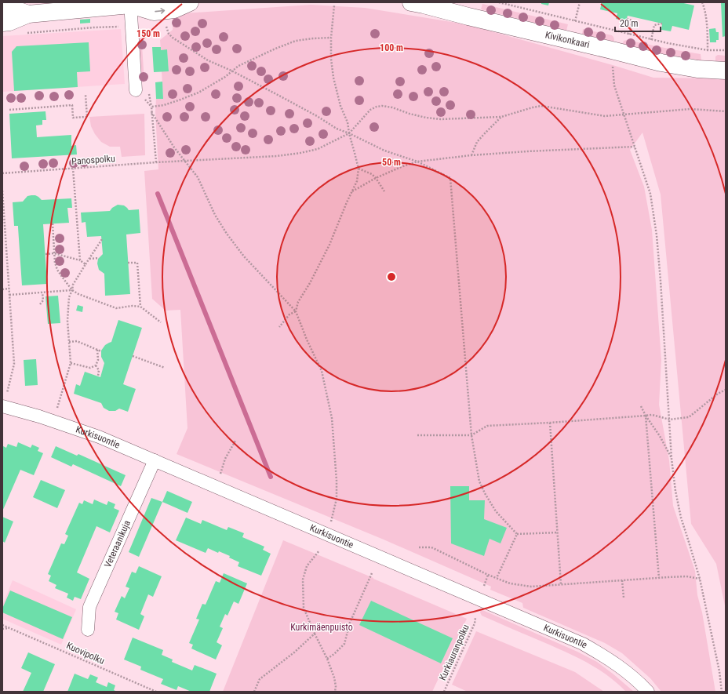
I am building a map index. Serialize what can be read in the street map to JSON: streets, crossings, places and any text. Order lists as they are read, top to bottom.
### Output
{
  "streets": {
    "street": ["Kivikonkaari", "Kurkisuontie", "Veteraanikuja"],
    "path": ["Panospolku", "Kurkiauranpolku", "Kuovipolku"]
  },
  "crossings": [
    ["Kurkisuontie", "Veteraanikuja"]
  ],
  "parks": ["Kurkimäenpuisto"],
  "scale_bar": "20 m",
  "rings": ["150 m", "100 m", "50 m"]
}
